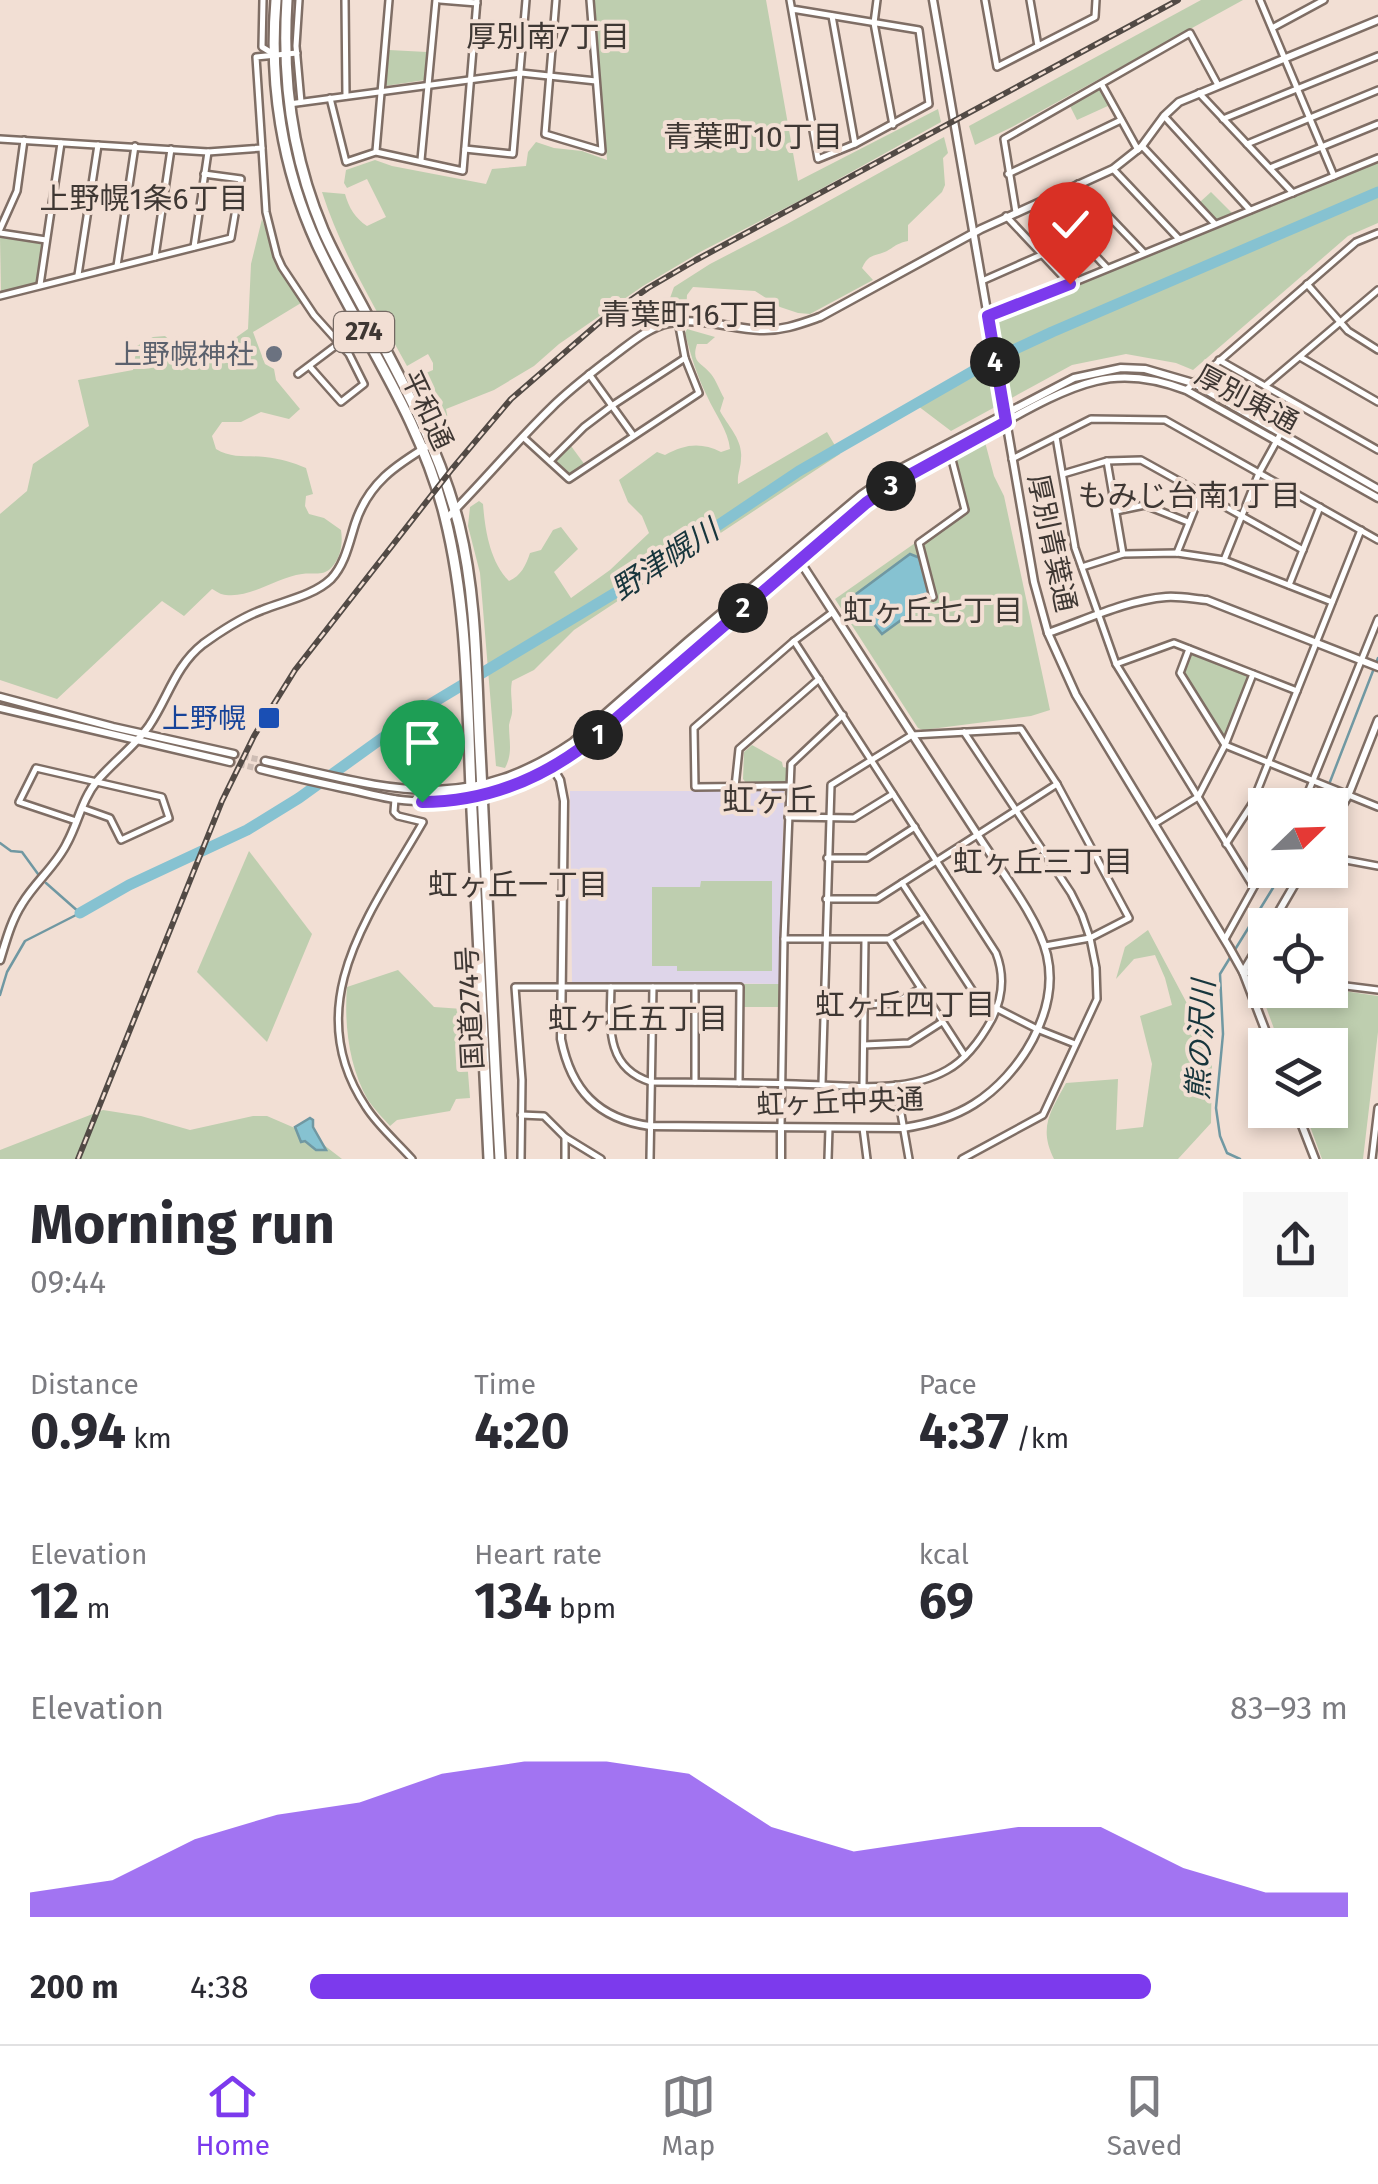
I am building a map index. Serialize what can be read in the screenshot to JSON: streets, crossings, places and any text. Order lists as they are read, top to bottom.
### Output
{
  "streets": {
    "highway": ["274", "平和通", "国道274号"],
    "street": ["厚別東通", "厚別青葉通", "虹ヶ丘中央通"]
  },
  "crossings": [
    ["厚別東通", "平和通"],
    ["厚別東通", "厚別青葉通"],
    ["厚別東通", "国道274号"],
    ["厚別東通", "虹ヶ丘中央通"],
    ["平和通", "国道274号"]
  ],
  "districts": [
    "厚別南7丁目",
    "青葉町10丁目",
    "上野幌1条6丁目",
    "青葉町16丁目",
    "もみじ台南1丁目",
    "虹ヶ丘七丁目",
    "虹ヶ丘",
    "虹ヶ丘三丁目",
    "虹ヶ丘一丁目",
    "虹ヶ丘四丁目",
    "虹ヶ丘五丁目"
  ],
  "water": ["野津幌川", "熊の沢川"],
  "places": {
    "other": ["上野幌神社"],
    "transit": ["上野幌"]
  },
  "north": "top right",
  "page": {
    "pins": [
      "4",
      "3",
      "2",
      "1"
    ],
    "heading": ["Morning run", "09:44"],
    "stats": [
      ["Distance", "0.94 km"],
      ["Time", "4:20"],
      ["Pace", "4:37 /km"],
      ["Elevation", "12 m"],
      ["Heart rate", "134 bpm"],
      ["kcal", "69"]
    ],
    "chart": ["Elevation", "83–93 m"],
    "list": [
      {
        "name": "200 m",
        "note": "4:38"
      }
    ],
    "tabs": ["Home", "Map", "Saved"]
  }
}
